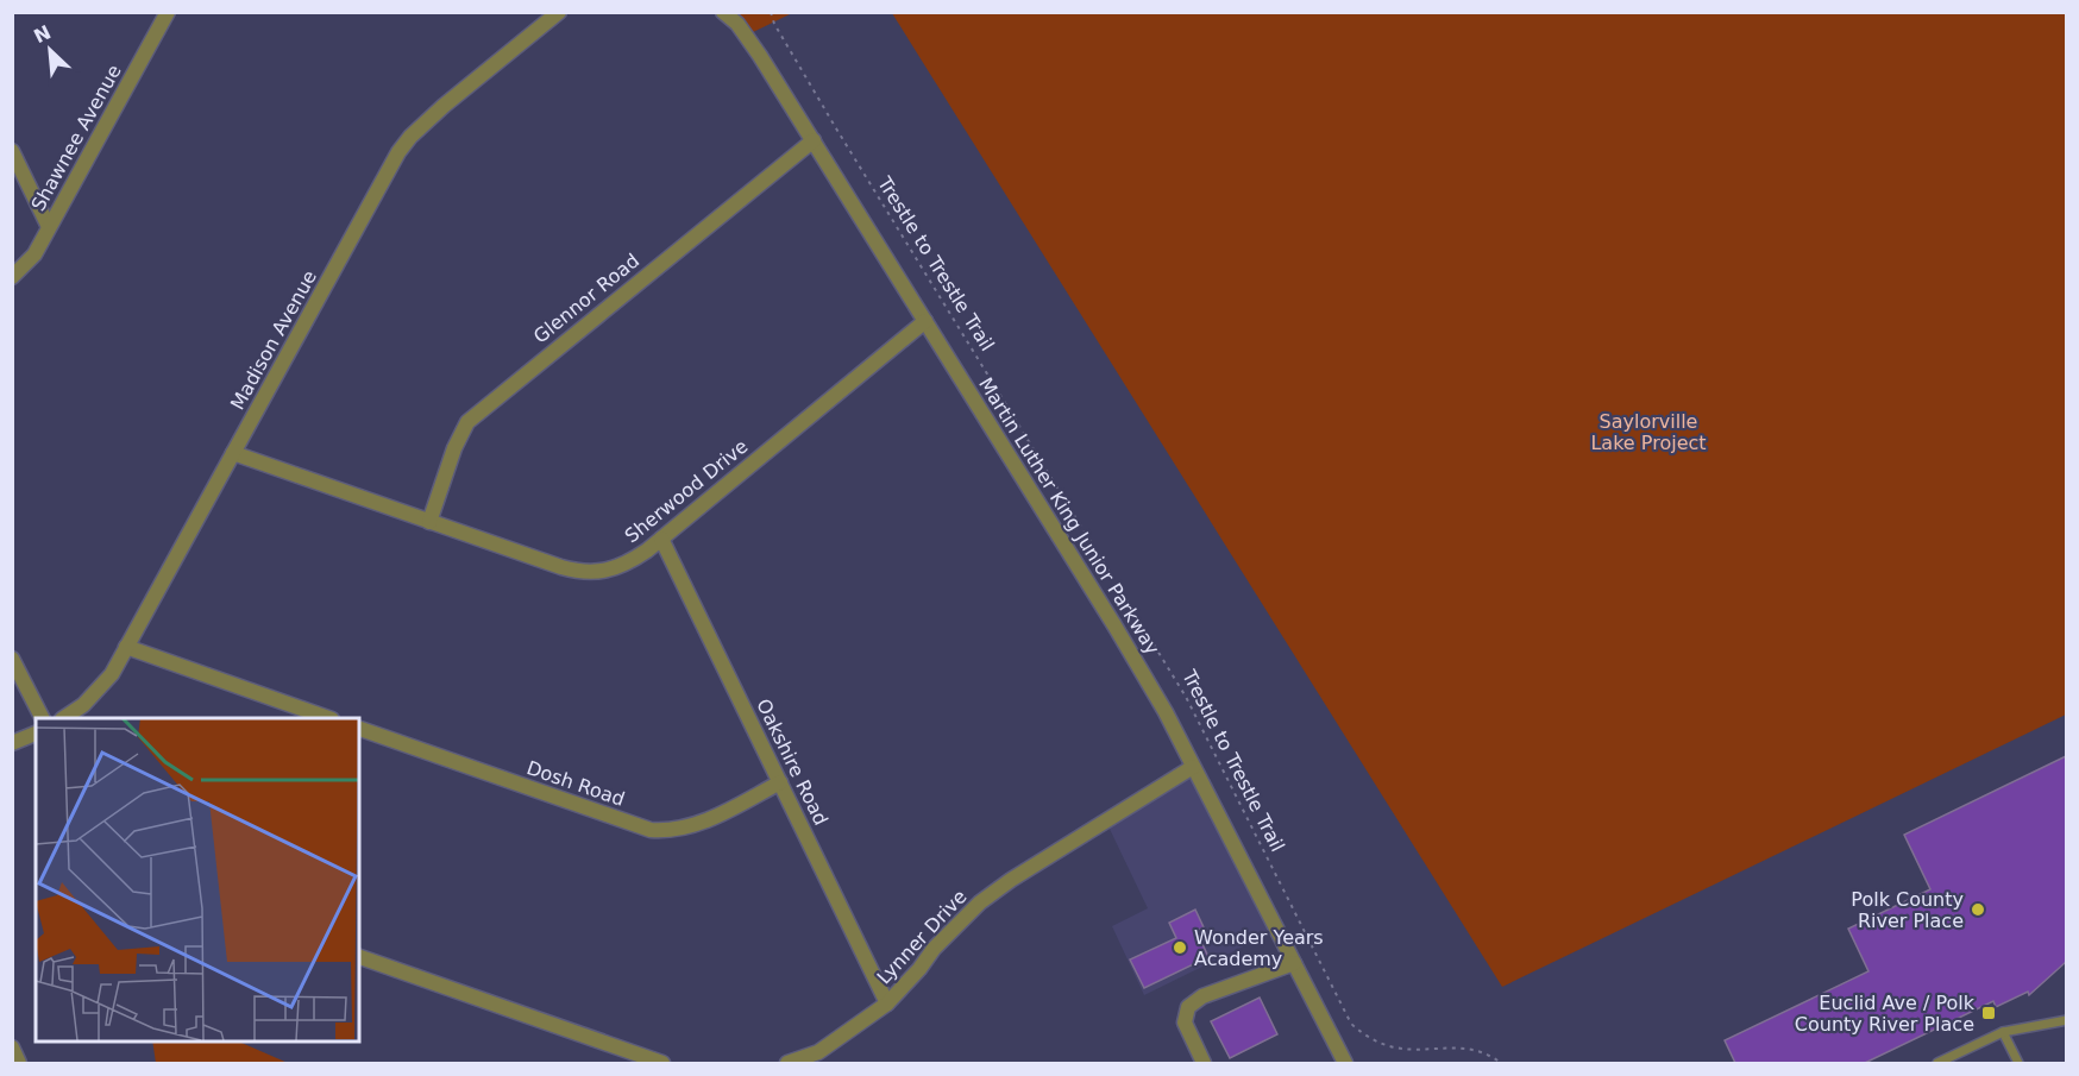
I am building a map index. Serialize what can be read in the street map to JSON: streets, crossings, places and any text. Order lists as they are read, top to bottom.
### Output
{
  "streets": {
    "street": [
      "Shawnee Avenue",
      "Glennor Road",
      "Madison Avenue",
      "Sherwood Drive",
      "Martin Luther King Junior Parkway",
      "Oakshire Road",
      "Dosh Road",
      "Lynner Drive"
    ],
    "path": ["Trestle to Trestle Trail"]
  },
  "crossings": [
    ["Glennor Road", "Sherwood Drive"],
    ["Glennor Road", "Martin Luther King Junior Parkway"],
    ["Madison Avenue", "Sherwood Drive"],
    ["Sherwood Drive", "Martin Luther King Junior Parkway"],
    ["Sherwood Drive", "Oakshire Road"],
    ["Martin Luther King Junior Parkway", "Lynner Drive"],
    ["Oakshire Road", "Dosh Road"],
    ["Oakshire Road", "Lynner Drive"]
  ],
  "parks": ["Saylorville Lake Project"],
  "places": {
    "other": ["Polk County River Place", "Wonder Years Academy"],
    "transit": ["Euclid Ave / Polk County River Place"]
  },
  "north": "top left"
}
